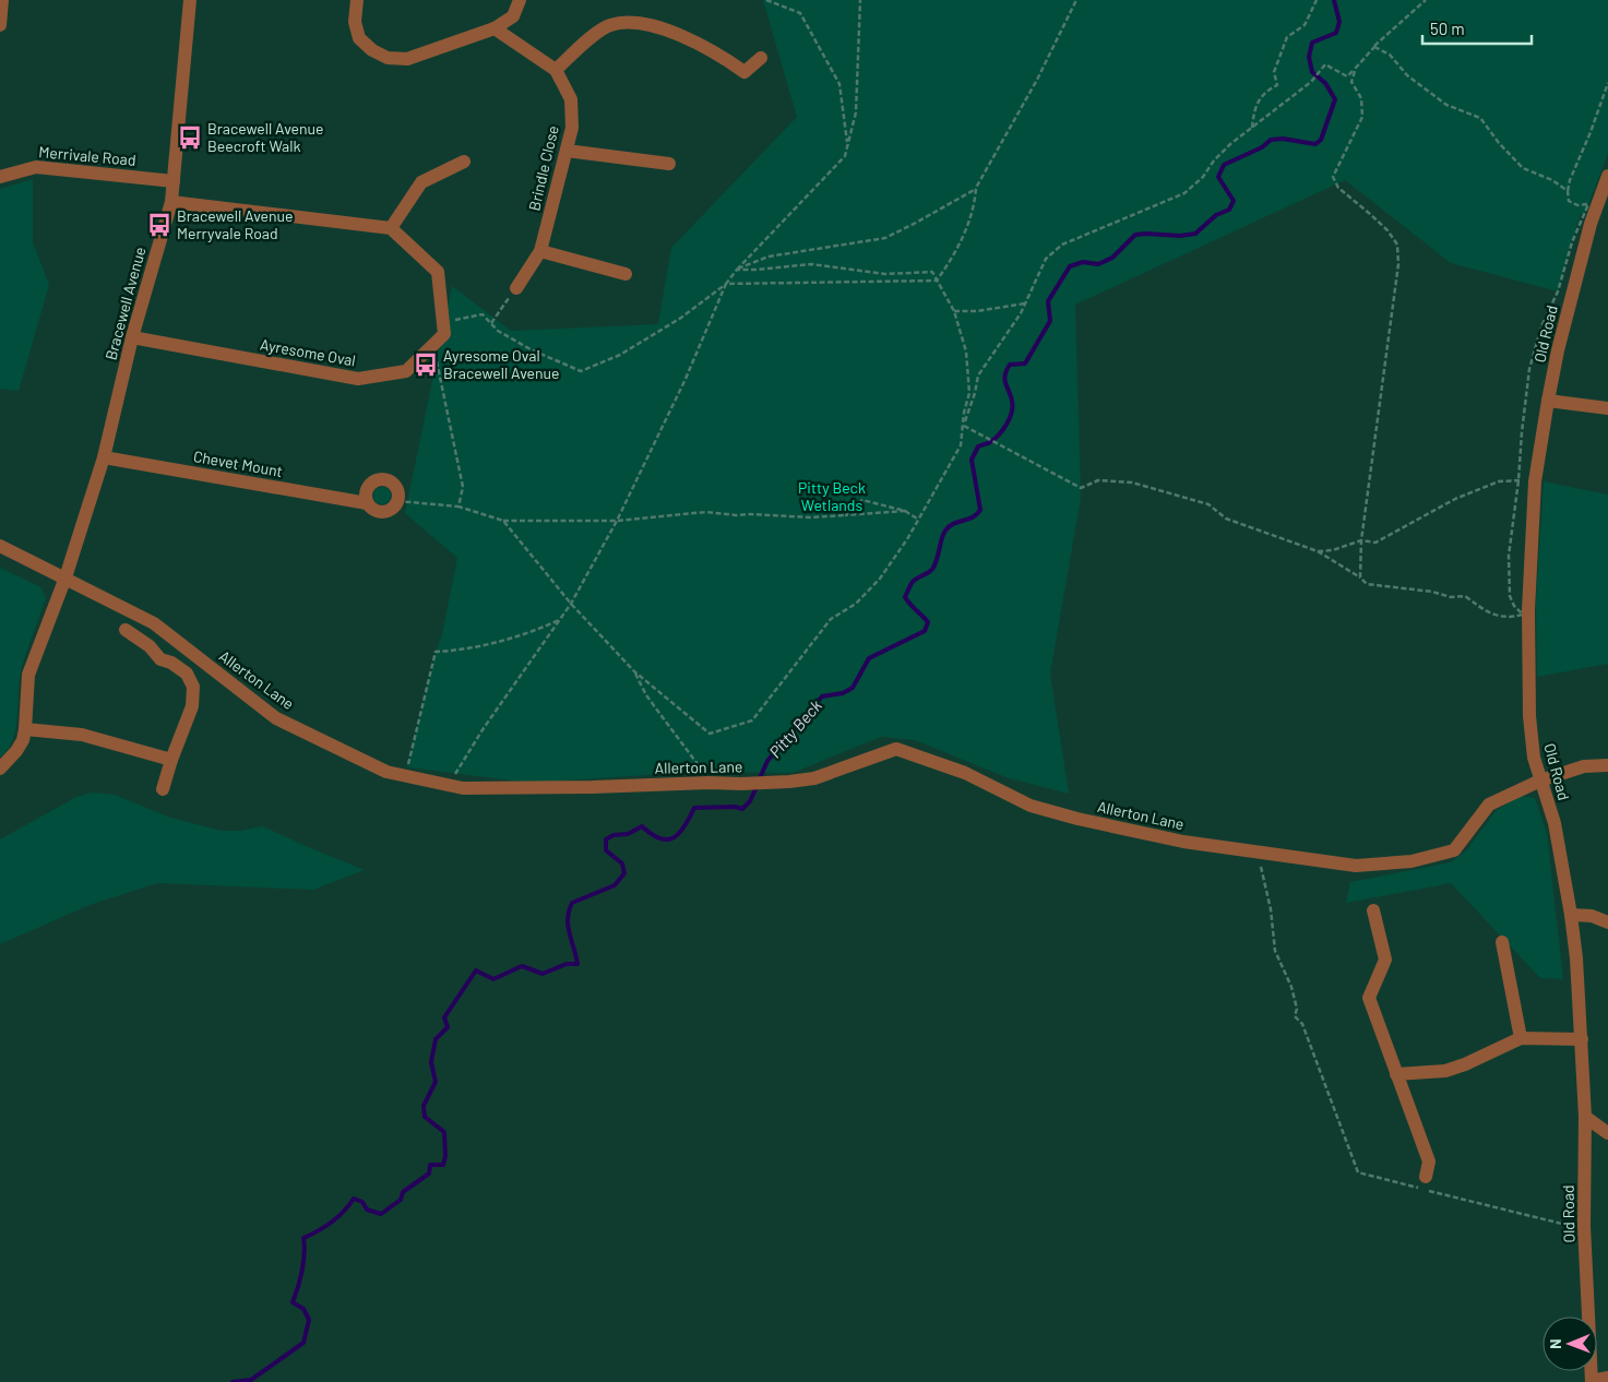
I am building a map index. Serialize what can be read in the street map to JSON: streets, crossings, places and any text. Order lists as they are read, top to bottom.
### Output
{
  "streets": {
    "street": [
      "Merrivale Road",
      "Brindle Close",
      "Bracewell Avenue",
      "Old Road",
      "Ayresome Oval",
      "Chevet Mount",
      "Allerton Lane"
    ]
  },
  "crossings": [
    ["Merrivale Road", "Bracewell Avenue"],
    ["Bracewell Avenue", "Ayresome Oval"],
    ["Bracewell Avenue", "Chevet Mount"],
    ["Bracewell Avenue", "Allerton Lane"],
    ["Old Road", "Allerton Lane"]
  ],
  "water": ["Pitty Beck"],
  "parks": ["Pitty Beck Wetlands"],
  "places": {
    "bus stop": ["Bracewell Avenue Beecroft Walk", "Bracewell Avenue Merryvale Road", "Ayresome Oval Bracewell Avenue"]
  },
  "scale_bar": "50 m",
  "north": "left"
}
